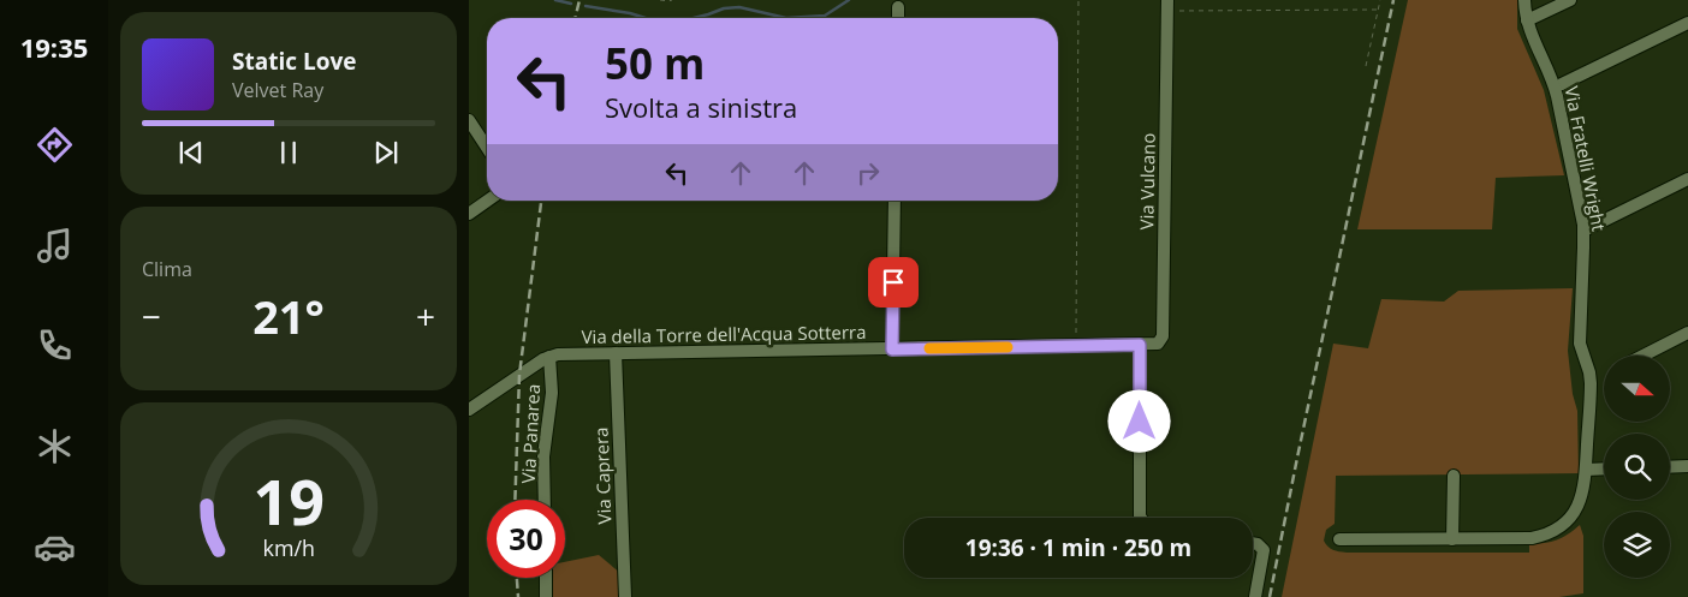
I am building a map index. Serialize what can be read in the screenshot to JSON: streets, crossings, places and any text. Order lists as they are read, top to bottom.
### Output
{
  "streets": {
    "street": [
      "Via Fratelli Wright",
      "Via Vulcano",
      "Via della Torre dell'Acqua Sotterra",
      "Via Panarea",
      "Via Caprera"
    ]
  },
  "crossings": [
    ["Via Vulcano", "Via della Torre dell'Acqua Sotterra"],
    ["Via della Torre dell'Acqua Sotterra", "Via Panarea"],
    ["Via della Torre dell'Acqua Sotterra", "Via Caprera"]
  ],
  "north": "right",
  "page": {
    "tabs": "19:35",
    "turn": ["50 m", "Svolta a sinistra"],
    "song": ["Static Love", "Velvet Ray"],
    "tile": "Clima",
    "heat": ["−", "21°", "+"],
    "limit": "30",
    "trip": "19:36 · 1 min · 250 m",
    "gauge": ["19", "km/h"]
  }
}
